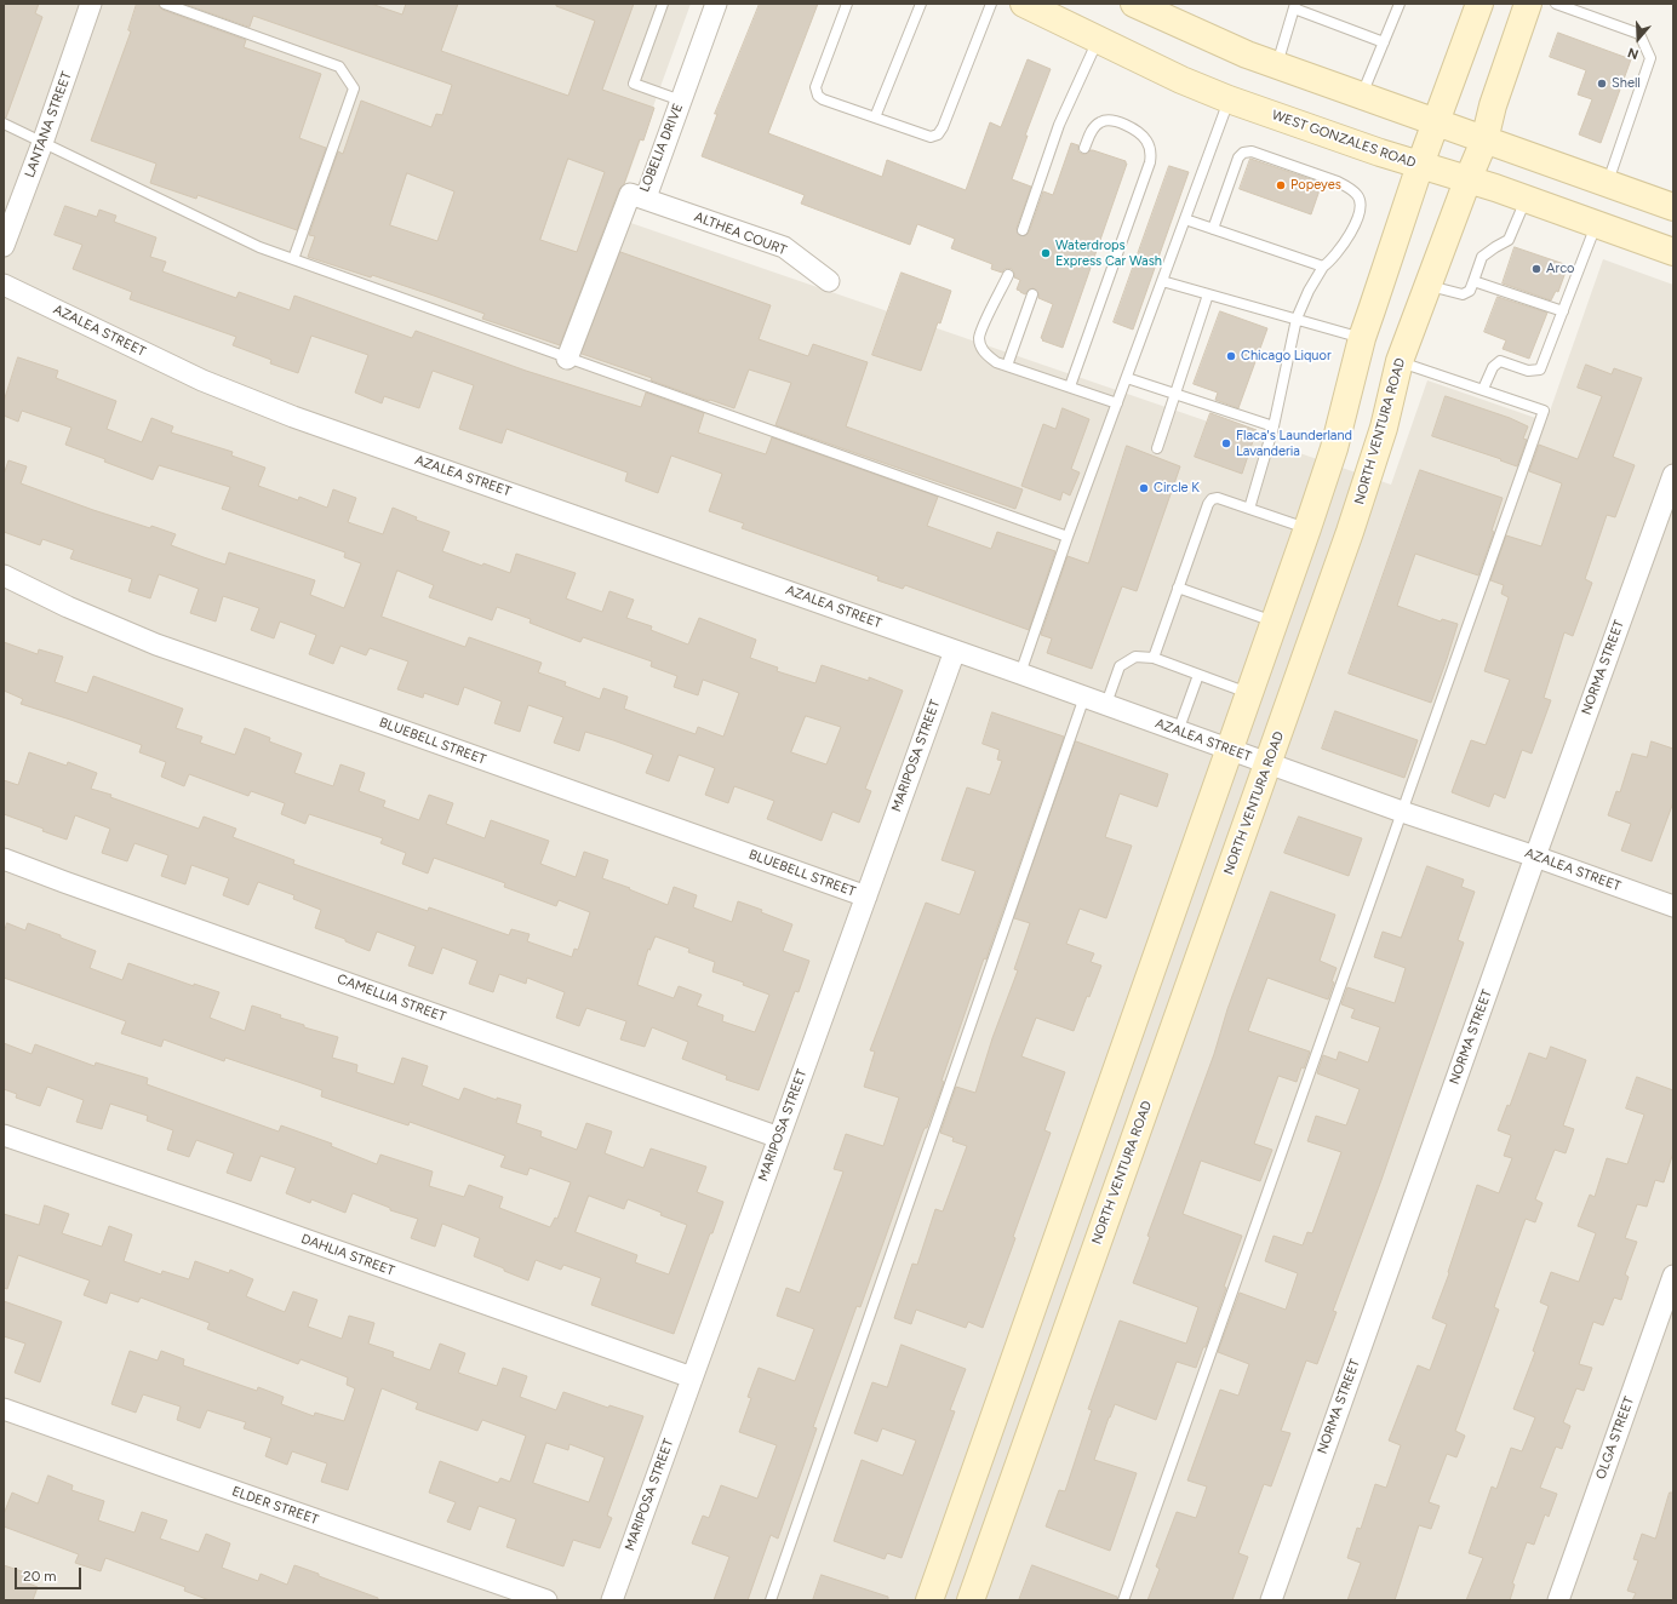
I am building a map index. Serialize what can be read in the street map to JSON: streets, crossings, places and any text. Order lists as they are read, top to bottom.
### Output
{
  "streets": {
    "main road": ["WEST GONZALES ROAD", "NORTH VENTURA ROAD"],
    "street": [
      "LANTANA STREET",
      "LOBELIA DRIVE",
      "ALTHEA COURT",
      "AZALEA STREET",
      "NORMA STREET",
      "BLUEBELL STREET",
      "MARIPOSA STREET",
      "CAMELLIA STREET",
      "DAHLIA STREET",
      "OLGA STREET",
      "ELDER STREET"
    ]
  },
  "crossings": [
    ["WEST GONZALES ROAD", "NORTH VENTURA ROAD"],
    ["LOBELIA DRIVE", "ALTHEA COURT"],
    ["AZALEA STREET", "NORTH VENTURA ROAD"],
    ["AZALEA STREET", "NORMA STREET"],
    ["AZALEA STREET", "MARIPOSA STREET"],
    ["BLUEBELL STREET", "MARIPOSA STREET"],
    ["MARIPOSA STREET", "CAMELLIA STREET"],
    ["MARIPOSA STREET", "DAHLIA STREET"]
  ],
  "places": [
    "Shell",
    "Popeyes",
    "Waterdrops Express Car Wash",
    "Arco",
    "Chicago Liquor",
    "Flaca's Launderland Lavanderia",
    "Circle K"
  ],
  "scale_bar": "20 m",
  "north": "bottom"
}
